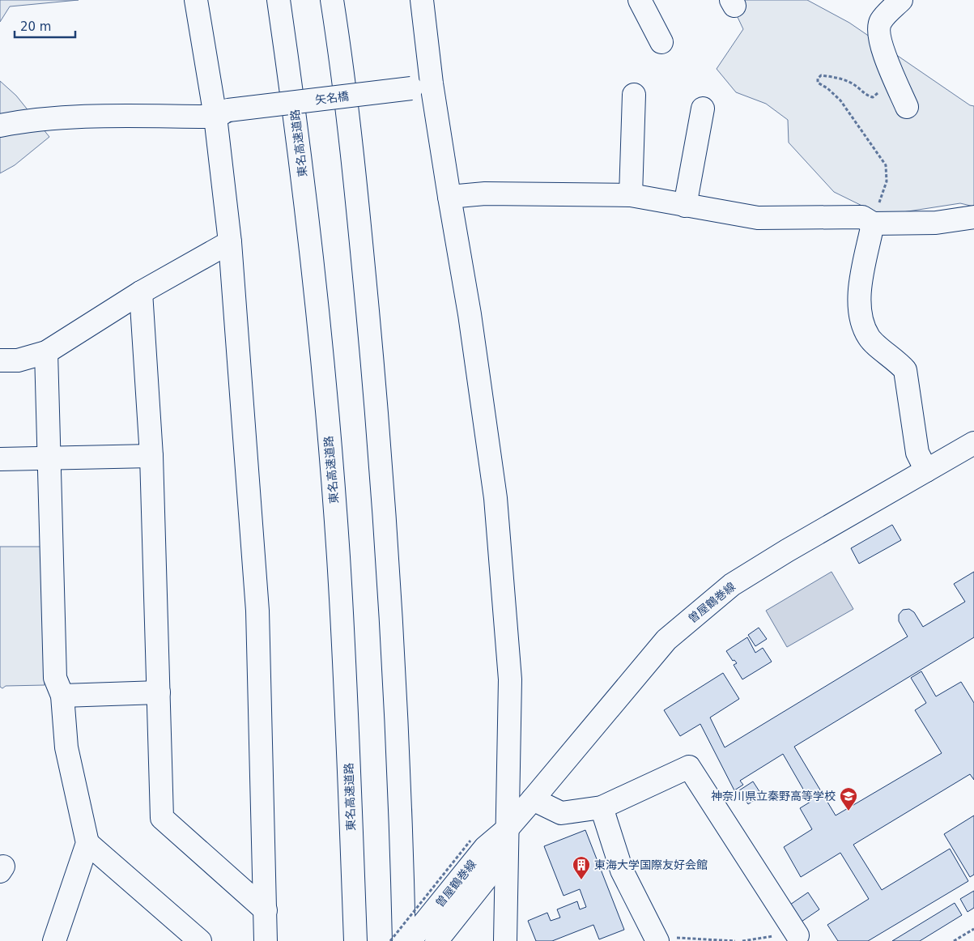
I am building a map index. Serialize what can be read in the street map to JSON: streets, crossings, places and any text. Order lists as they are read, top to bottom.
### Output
{
  "streets": {
    "main road": ["矢名橋", "東名高速道路", "曽屋鶴巻線"]
  },
  "places": {
    "school or university": ["神奈川県立秦野高等学校"],
    "building": ["東海大学国際友好会館"]
  },
  "scale_bar": "20 m"
}
